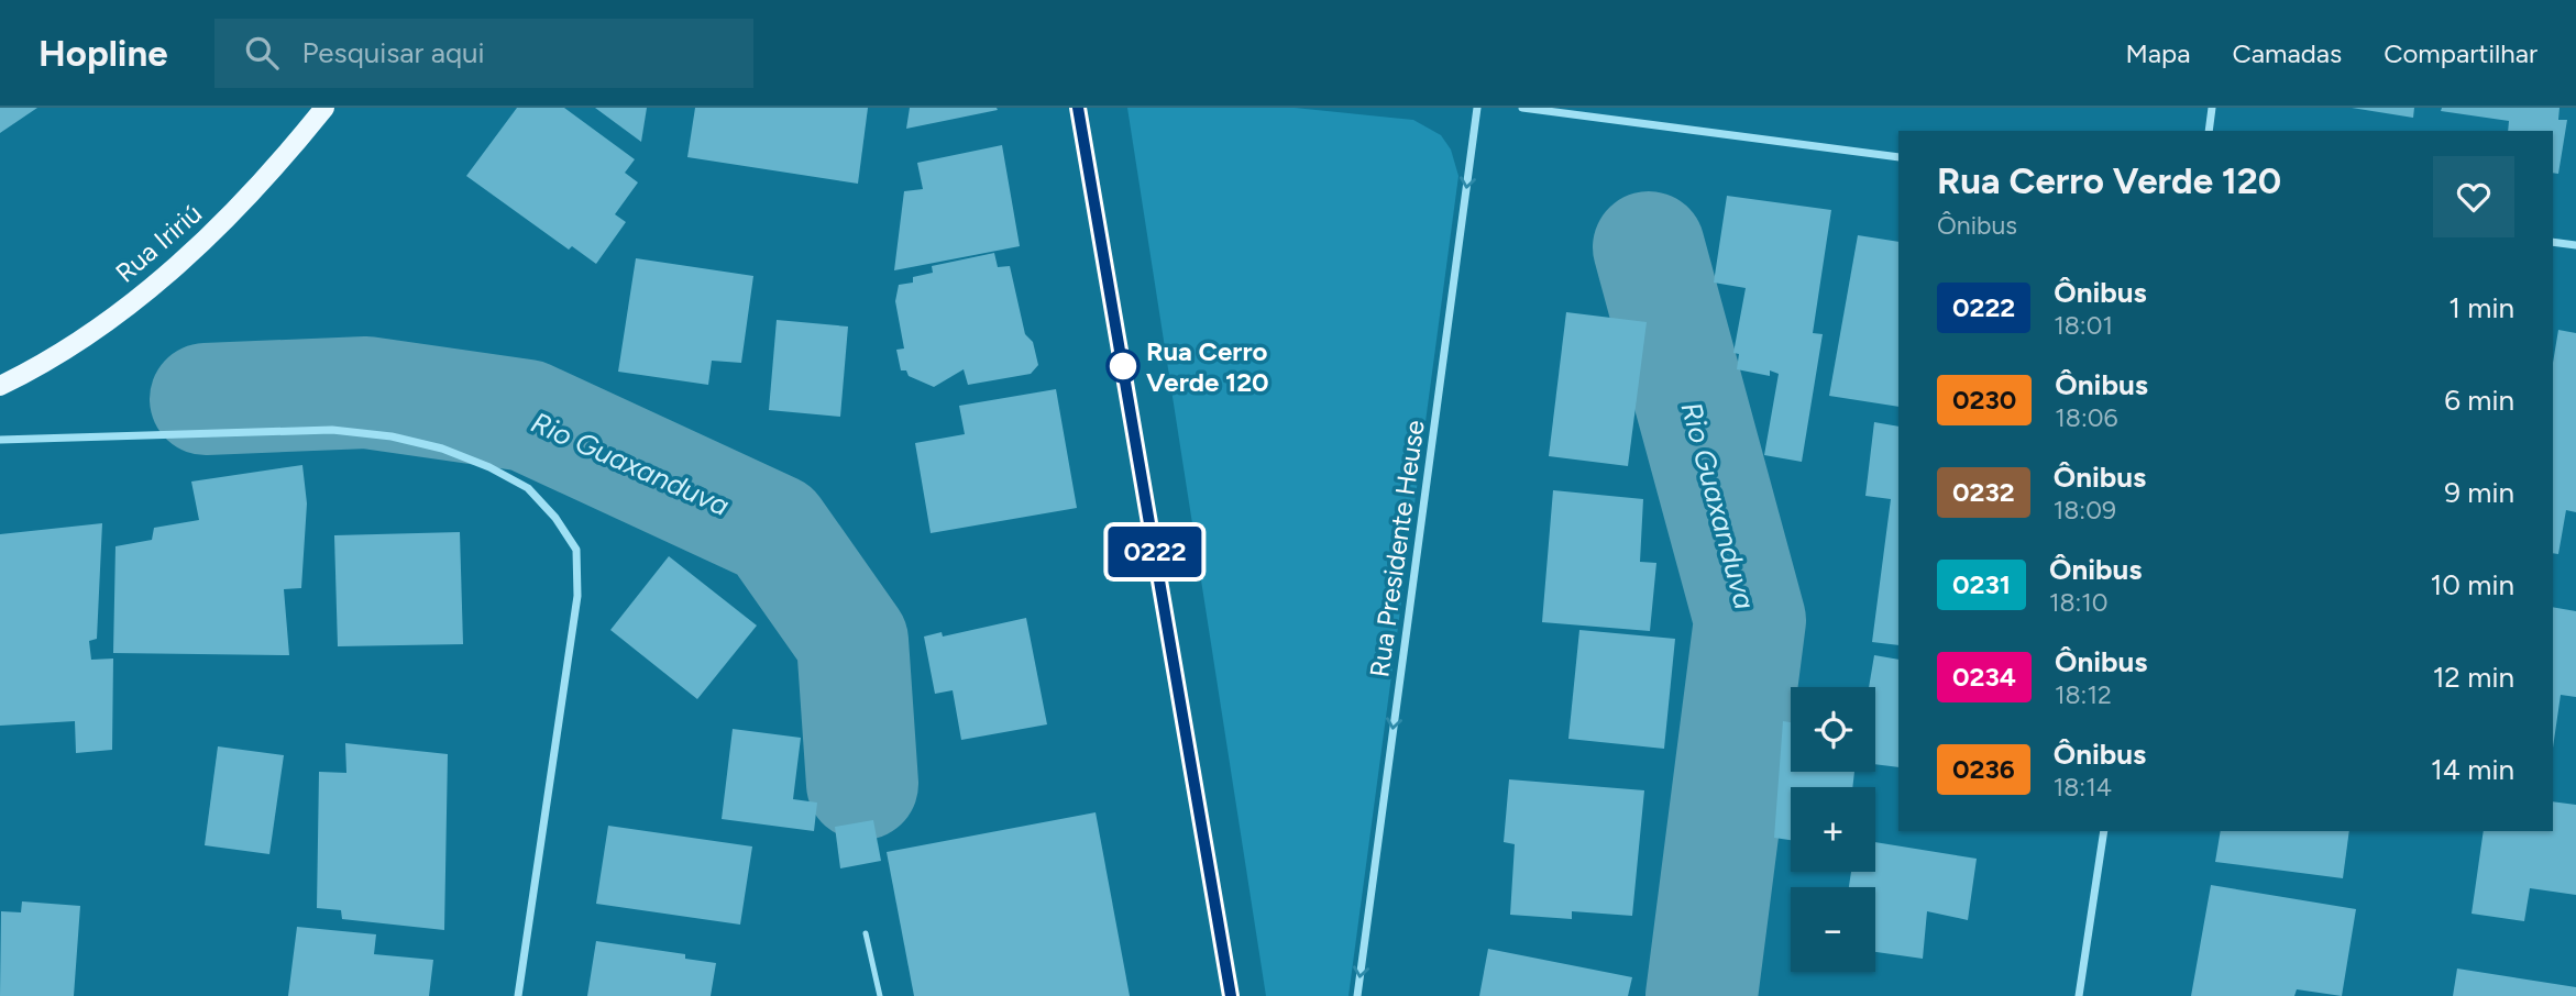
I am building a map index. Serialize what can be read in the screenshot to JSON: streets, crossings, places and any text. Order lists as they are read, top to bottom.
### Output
{
  "streets": {
    "main road": ["Rua Iririú"],
    "street": ["Rua Presidente Heuse"]
  },
  "one_way": ["Rua Presidente Heuse"],
  "water": ["Rio Guaxanduva"],
  "places": ["Rua Cerro Verde 120"],
  "lines": ["bus line 0222"],
  "page": {
    "header": "Hopline",
    "search": "Pesquisar aqui",
    "nav": ["Mapa", "Camadas", "Compartilhar"],
    "on_map": "0222",
    "heading": ["Rua Cerro Verde 120", "Ônibus"],
    "list": [
      {
        "mark": "0222",
        "name": "Ônibus",
        "note": "18:01",
        "value": "1 min"
      },
      {
        "mark": "0230",
        "name": "Ônibus",
        "note": "18:06",
        "value": "6 min"
      },
      {
        "mark": "0232",
        "name": "Ônibus",
        "note": "18:09",
        "value": "9 min"
      },
      {
        "mark": "0231",
        "name": "Ônibus",
        "note": "18:10",
        "value": "10 min"
      },
      {
        "mark": "0234",
        "name": "Ônibus",
        "note": "18:12",
        "value": "12 min"
      },
      {
        "mark": "0236",
        "name": "Ônibus",
        "note": "18:14",
        "value": "14 min"
      }
    ],
    "map_buttons": ["+", "−"]
  }
}
